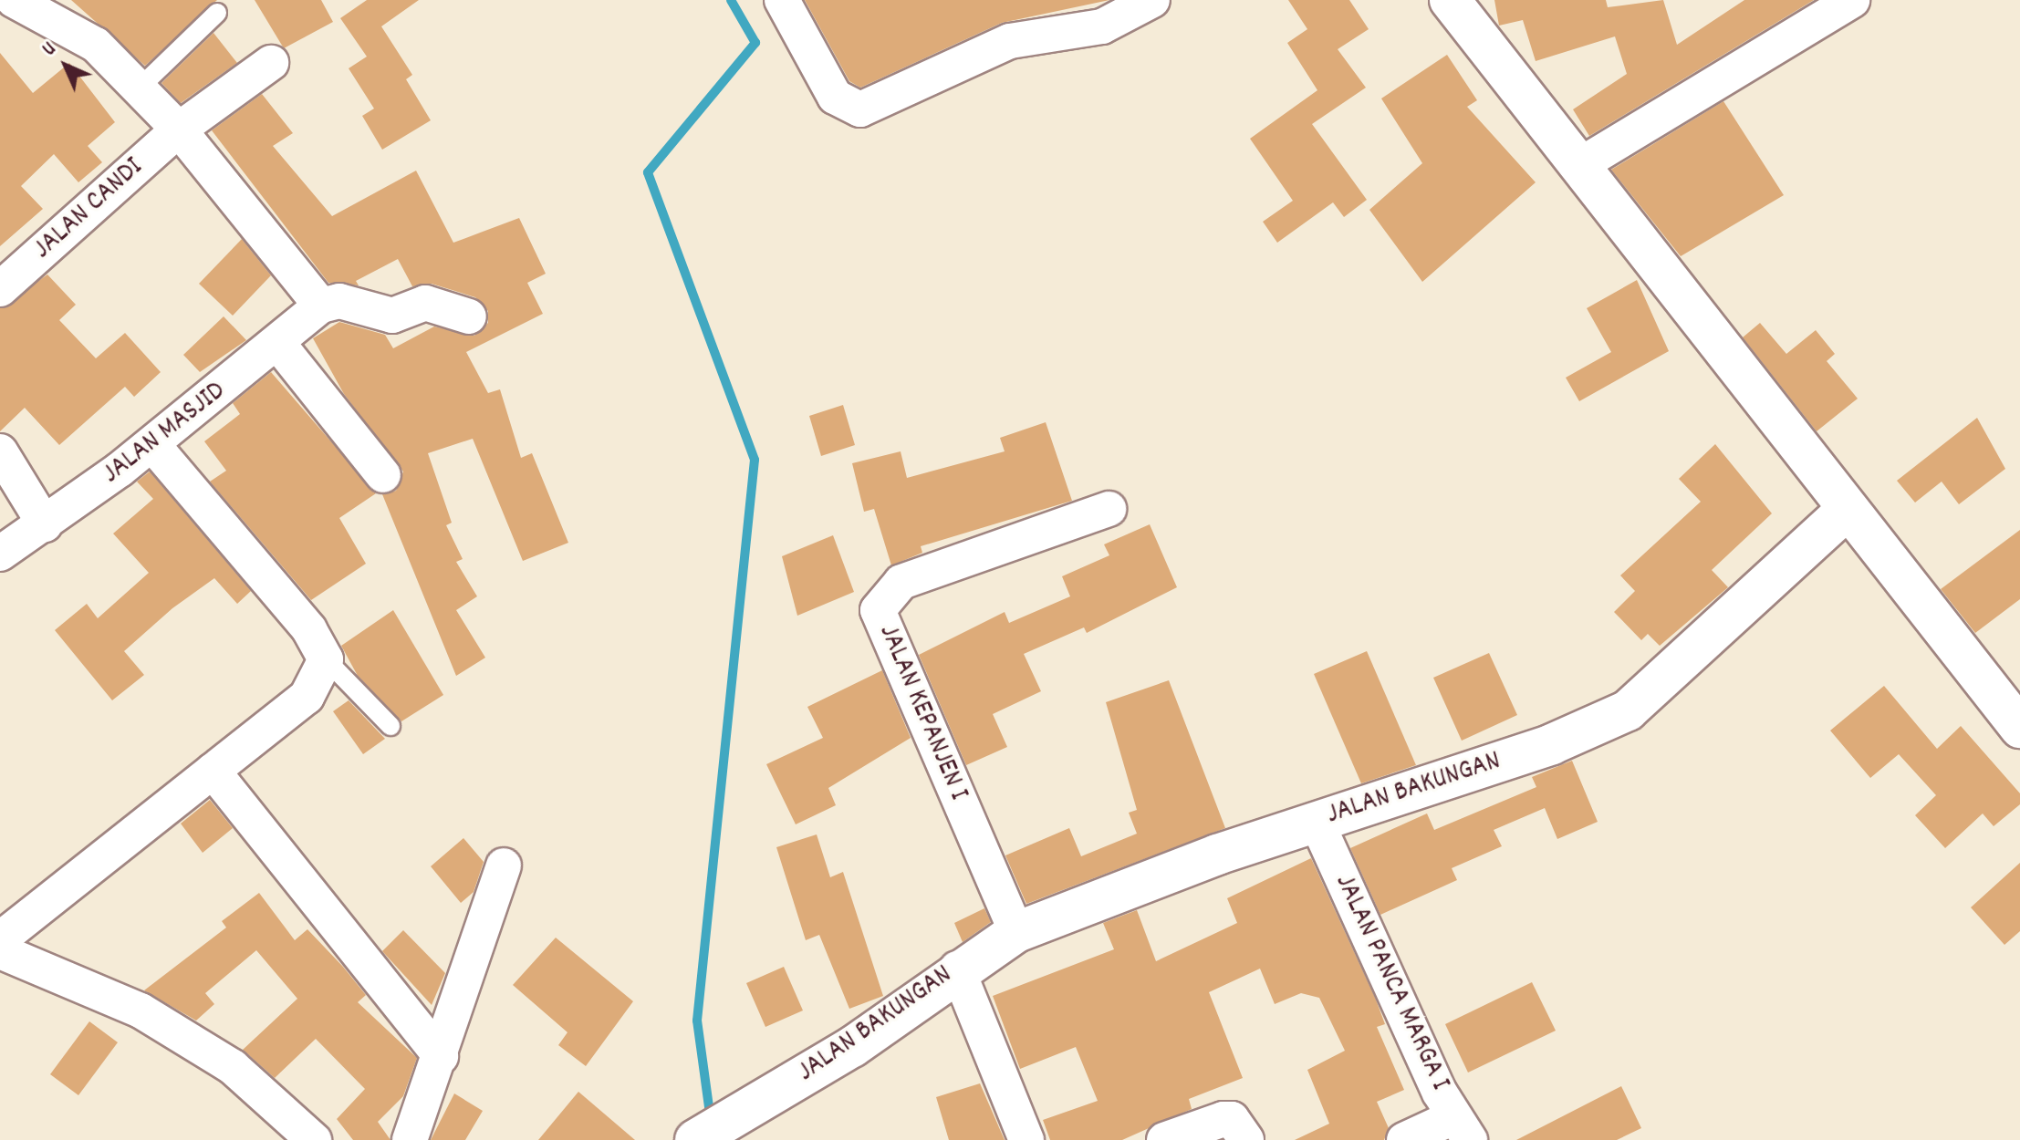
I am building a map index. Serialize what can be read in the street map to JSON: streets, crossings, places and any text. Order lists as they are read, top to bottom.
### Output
{
  "streets": {
    "main road": ["JALAN BAKUNGAN"],
    "street": [
      "JALAN CANDI",
      "JALAN MASJID",
      "JALAN KEPANJEN I",
      "JALAN PANCA MARGA I"
    ]
  },
  "crossings": [
    ["JALAN KEPANJEN I", "JALAN BAKUNGAN"],
    ["JALAN BAKUNGAN", "JALAN PANCA MARGA I"]
  ],
  "north": "top left"
}
